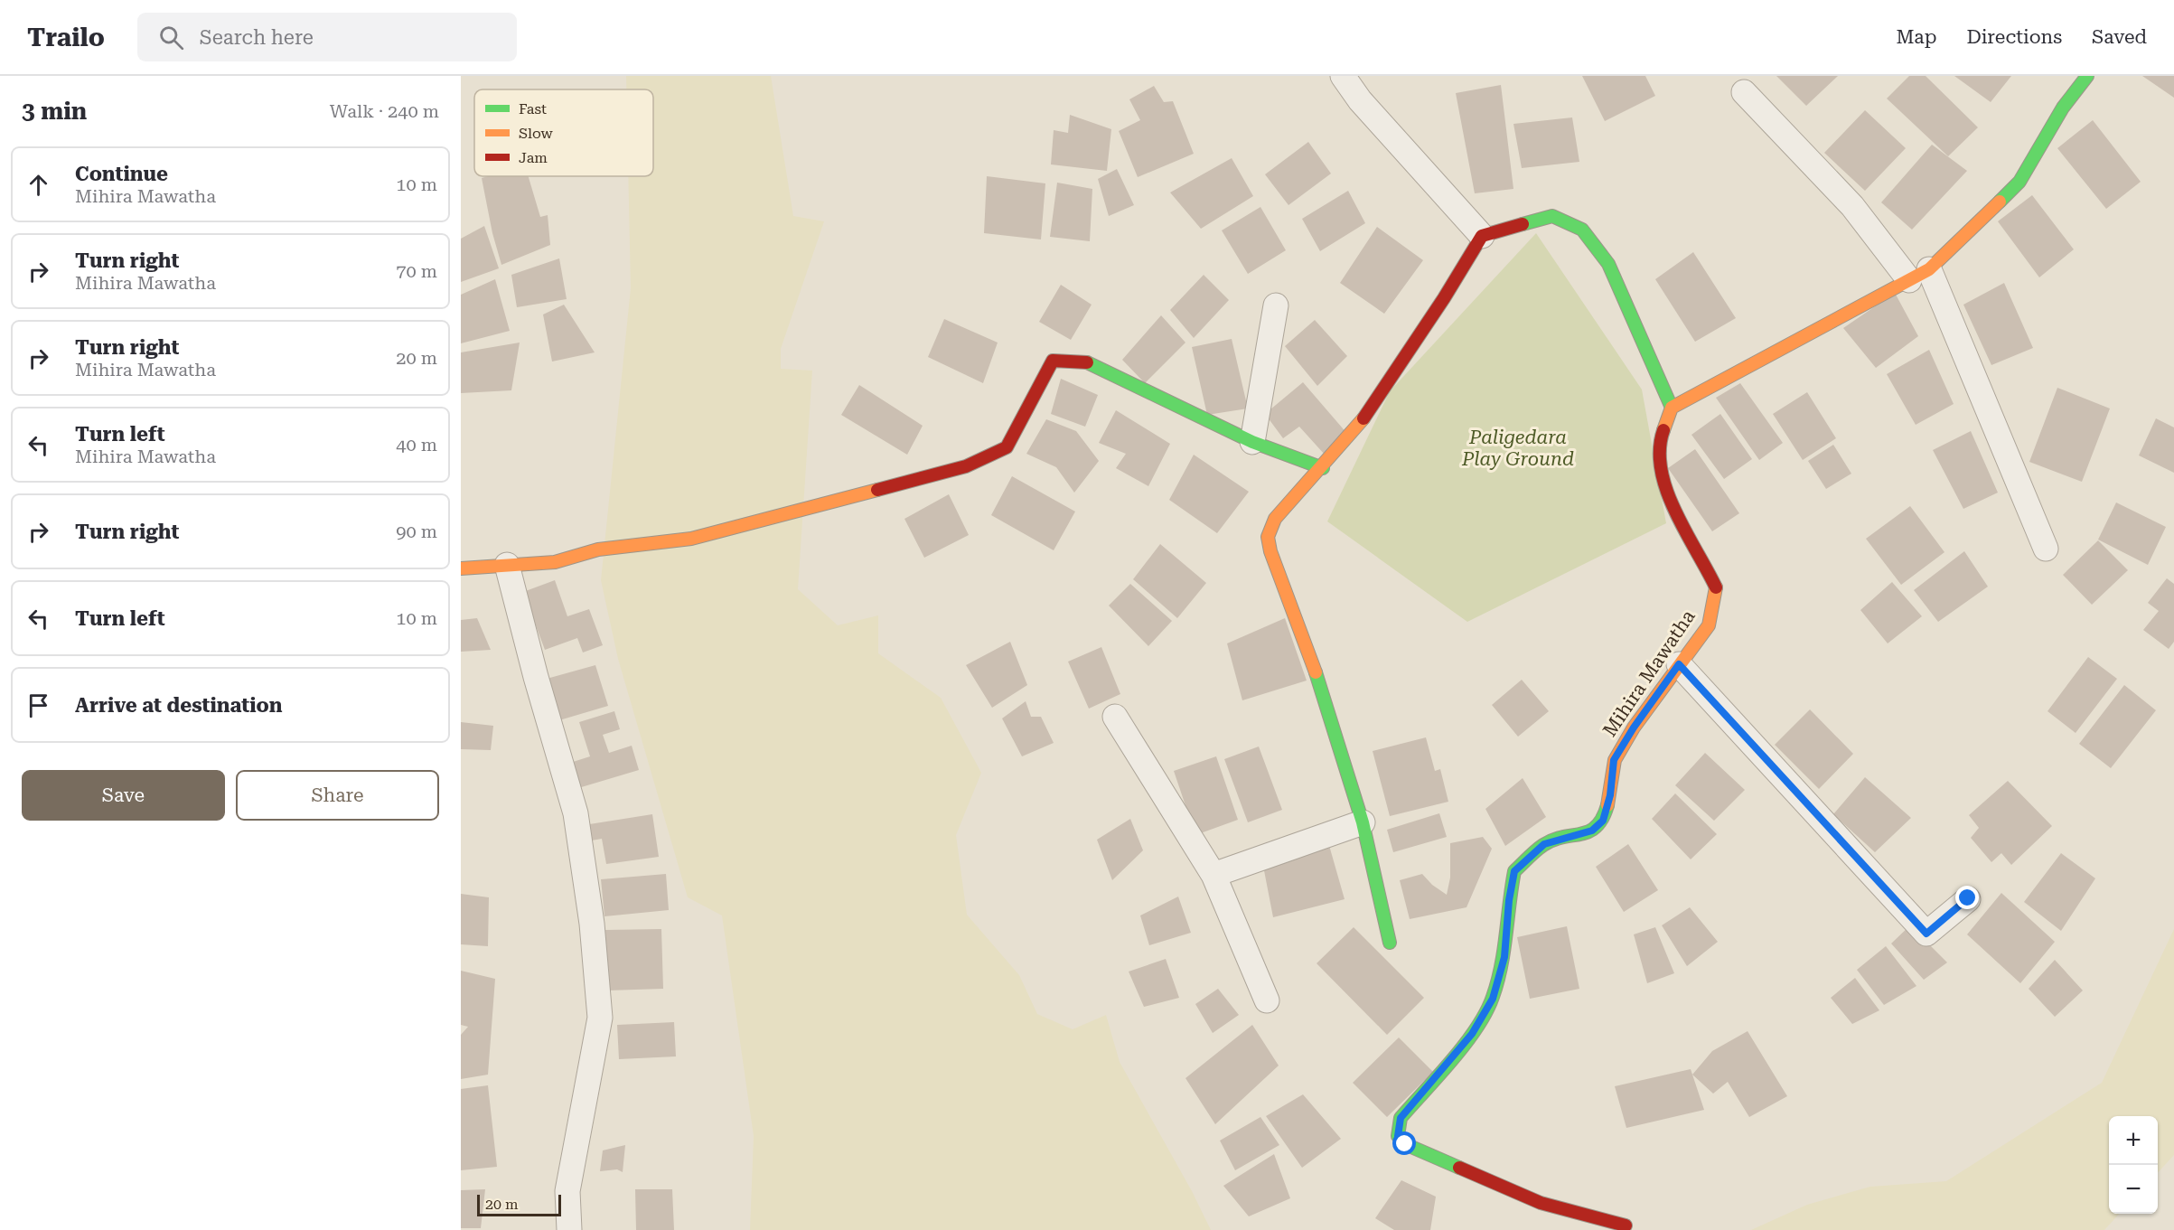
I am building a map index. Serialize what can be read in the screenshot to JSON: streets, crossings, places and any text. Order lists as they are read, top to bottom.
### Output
{
  "streets": {
    "street": ["Mihira Mawatha"]
  },
  "parks": ["Paligedara Play Ground"],
  "legend": ["Fast", "Slow", "Jam"],
  "scale_bar": "20 m",
  "page": {
    "header": "Trailo",
    "search": "Search here",
    "nav": ["Map", "Directions", "Saved"],
    "heading": ["3 min", "Walk · 240 m"],
    "list": [
      ["Continue", "Mihira Mawatha", "10 m"],
      ["Turn right", "Mihira Mawatha", "70 m"],
      ["Turn right", "Mihira Mawatha", "20 m"],
      ["Turn left", "Mihira Mawatha", "40 m"],
      ["Turn right", "90 m"],
      ["Turn left", "10 m"],
      "Arrive at destination"
    ],
    "buttons": ["Save", "Share"],
    "map_buttons": ["+", "−"],
    "scale": "20 m"
  }
}
